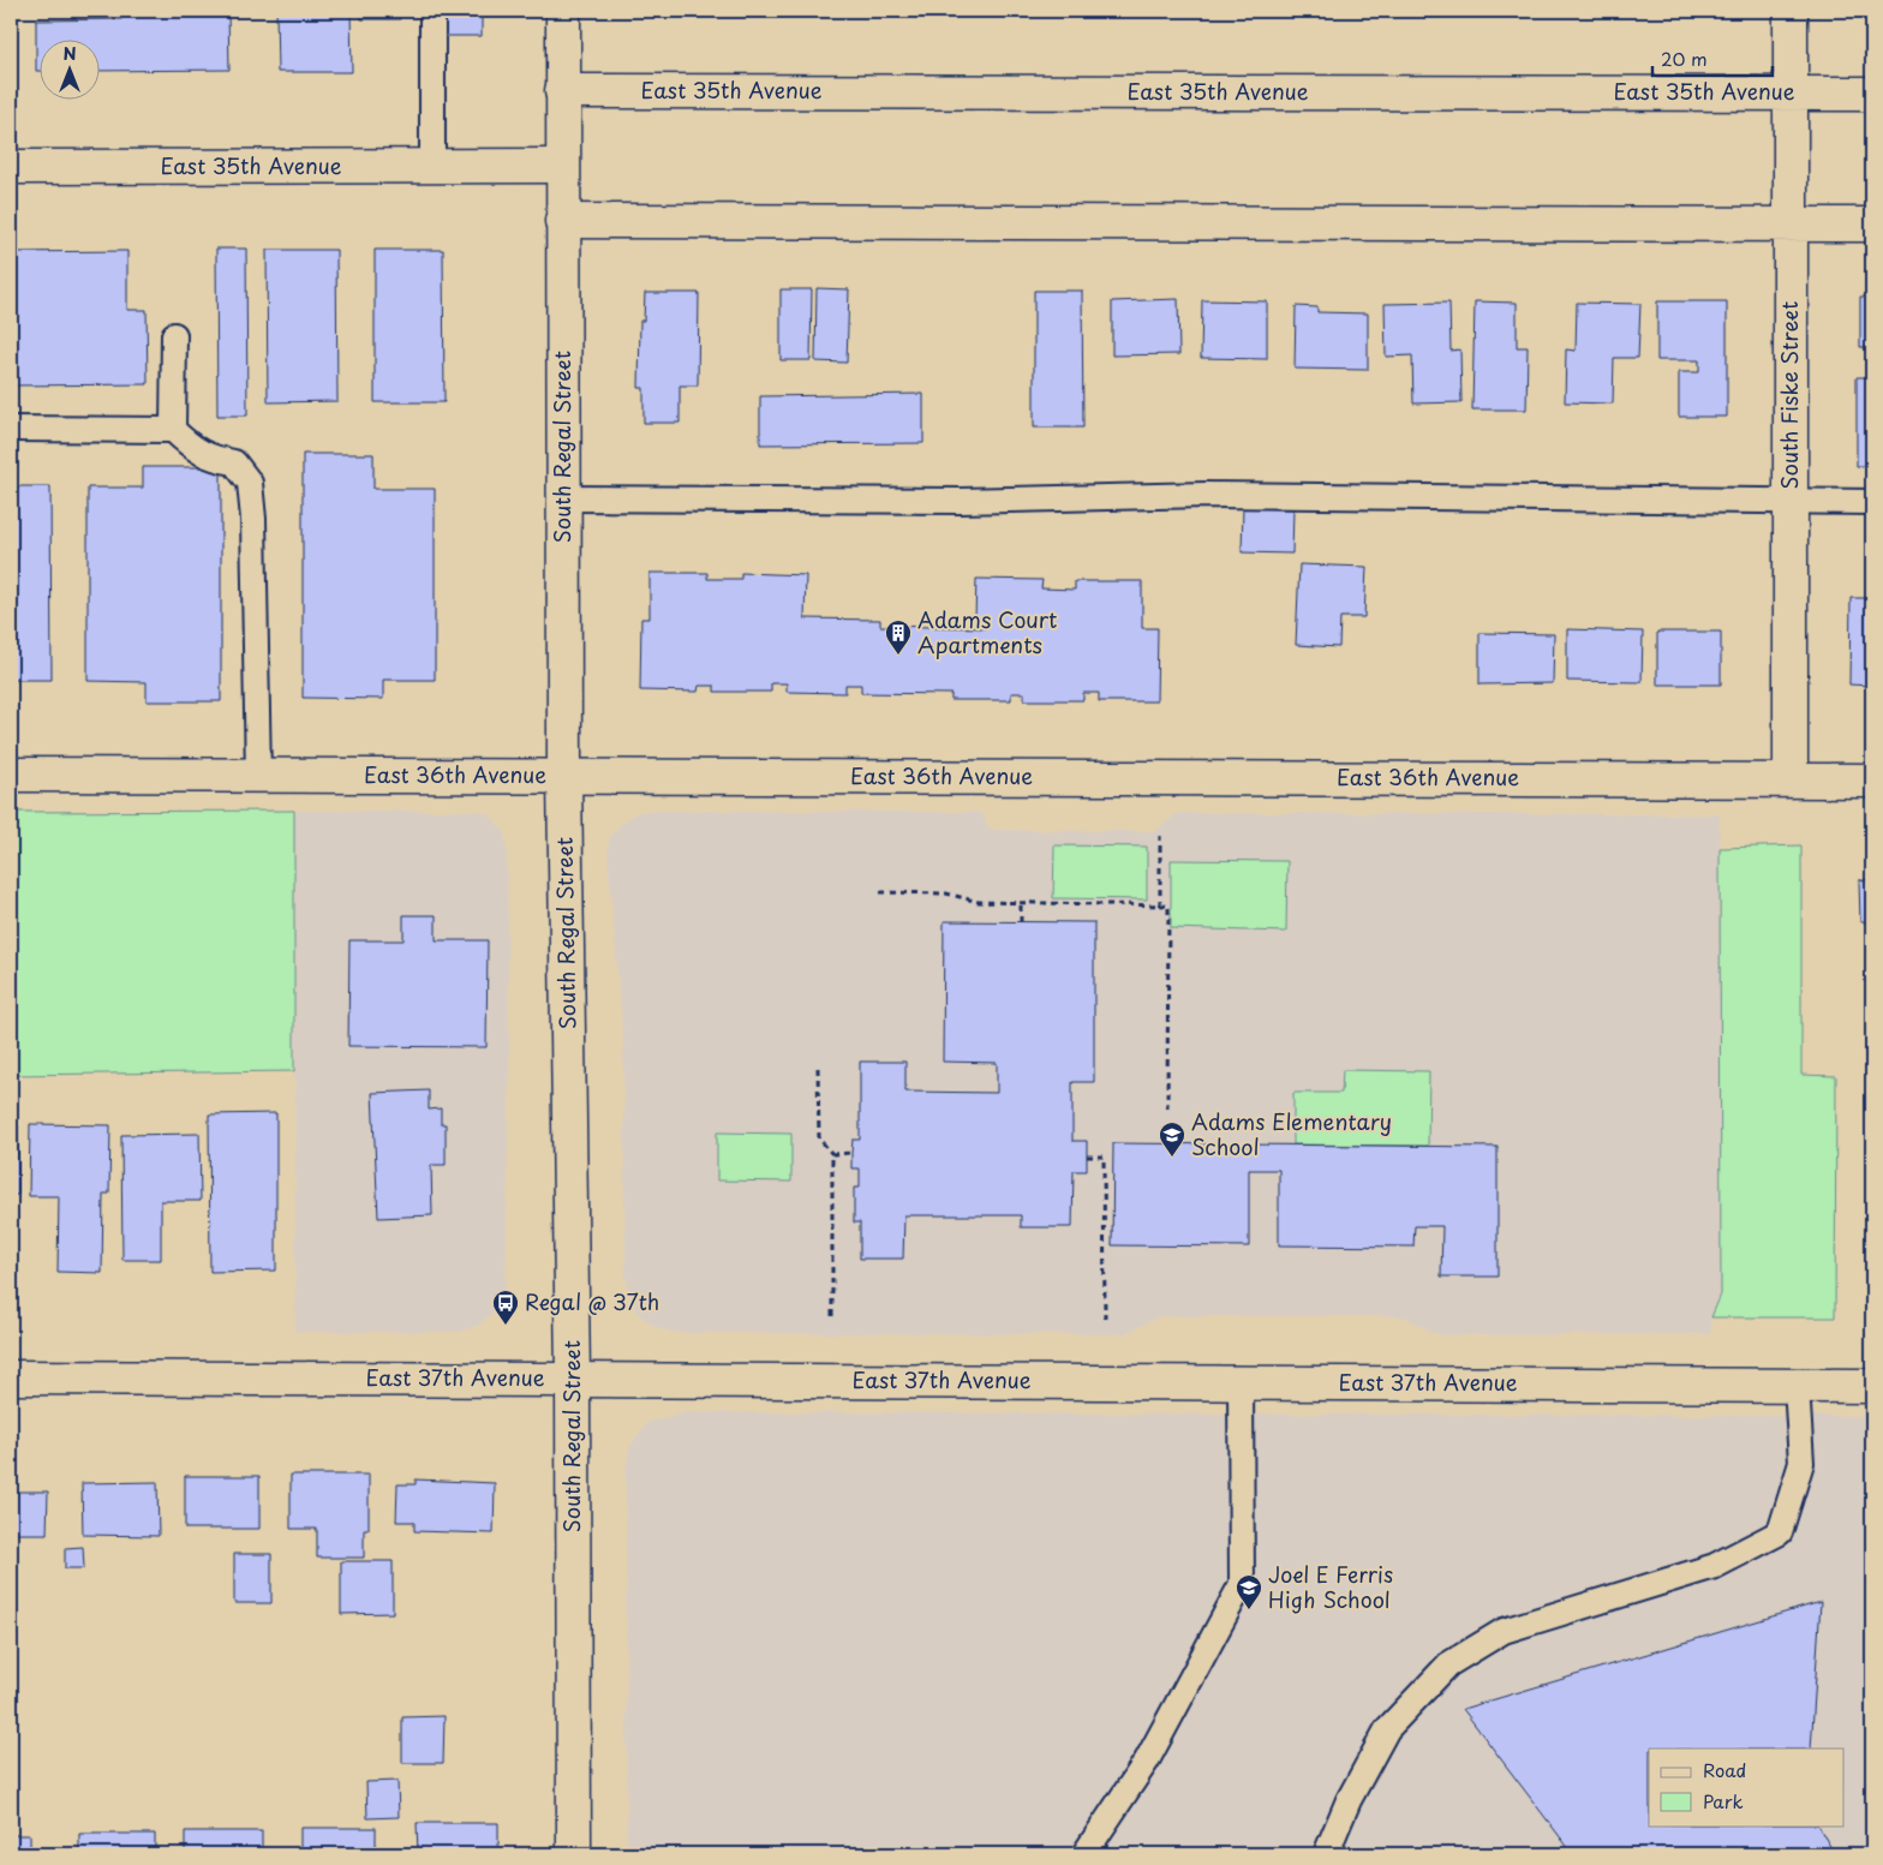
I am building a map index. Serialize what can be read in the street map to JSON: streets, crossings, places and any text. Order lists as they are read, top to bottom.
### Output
{
  "streets": {
    "street": [
      "East 35th Avenue",
      "South Fiske Street",
      "South Regal Street",
      "East 36th Avenue",
      "East 37th Avenue"
    ]
  },
  "crossings": [
    ["East 35th Avenue", "South Fiske Street"],
    ["East 35th Avenue", "South Regal Street"],
    ["South Fiske Street", "East 36th Avenue"],
    ["South Regal Street", "East 36th Avenue"],
    ["South Regal Street", "East 37th Avenue"]
  ],
  "places": {
    "building": ["Adams Court Apartments"],
    "school or university": ["Adams Elementary School", "Joel E Ferris High School"],
    "bus stop": ["Regal @ 37th"]
  },
  "legend": ["Road", "Park"],
  "scale_bar": "20 m",
  "north": "top"
}
